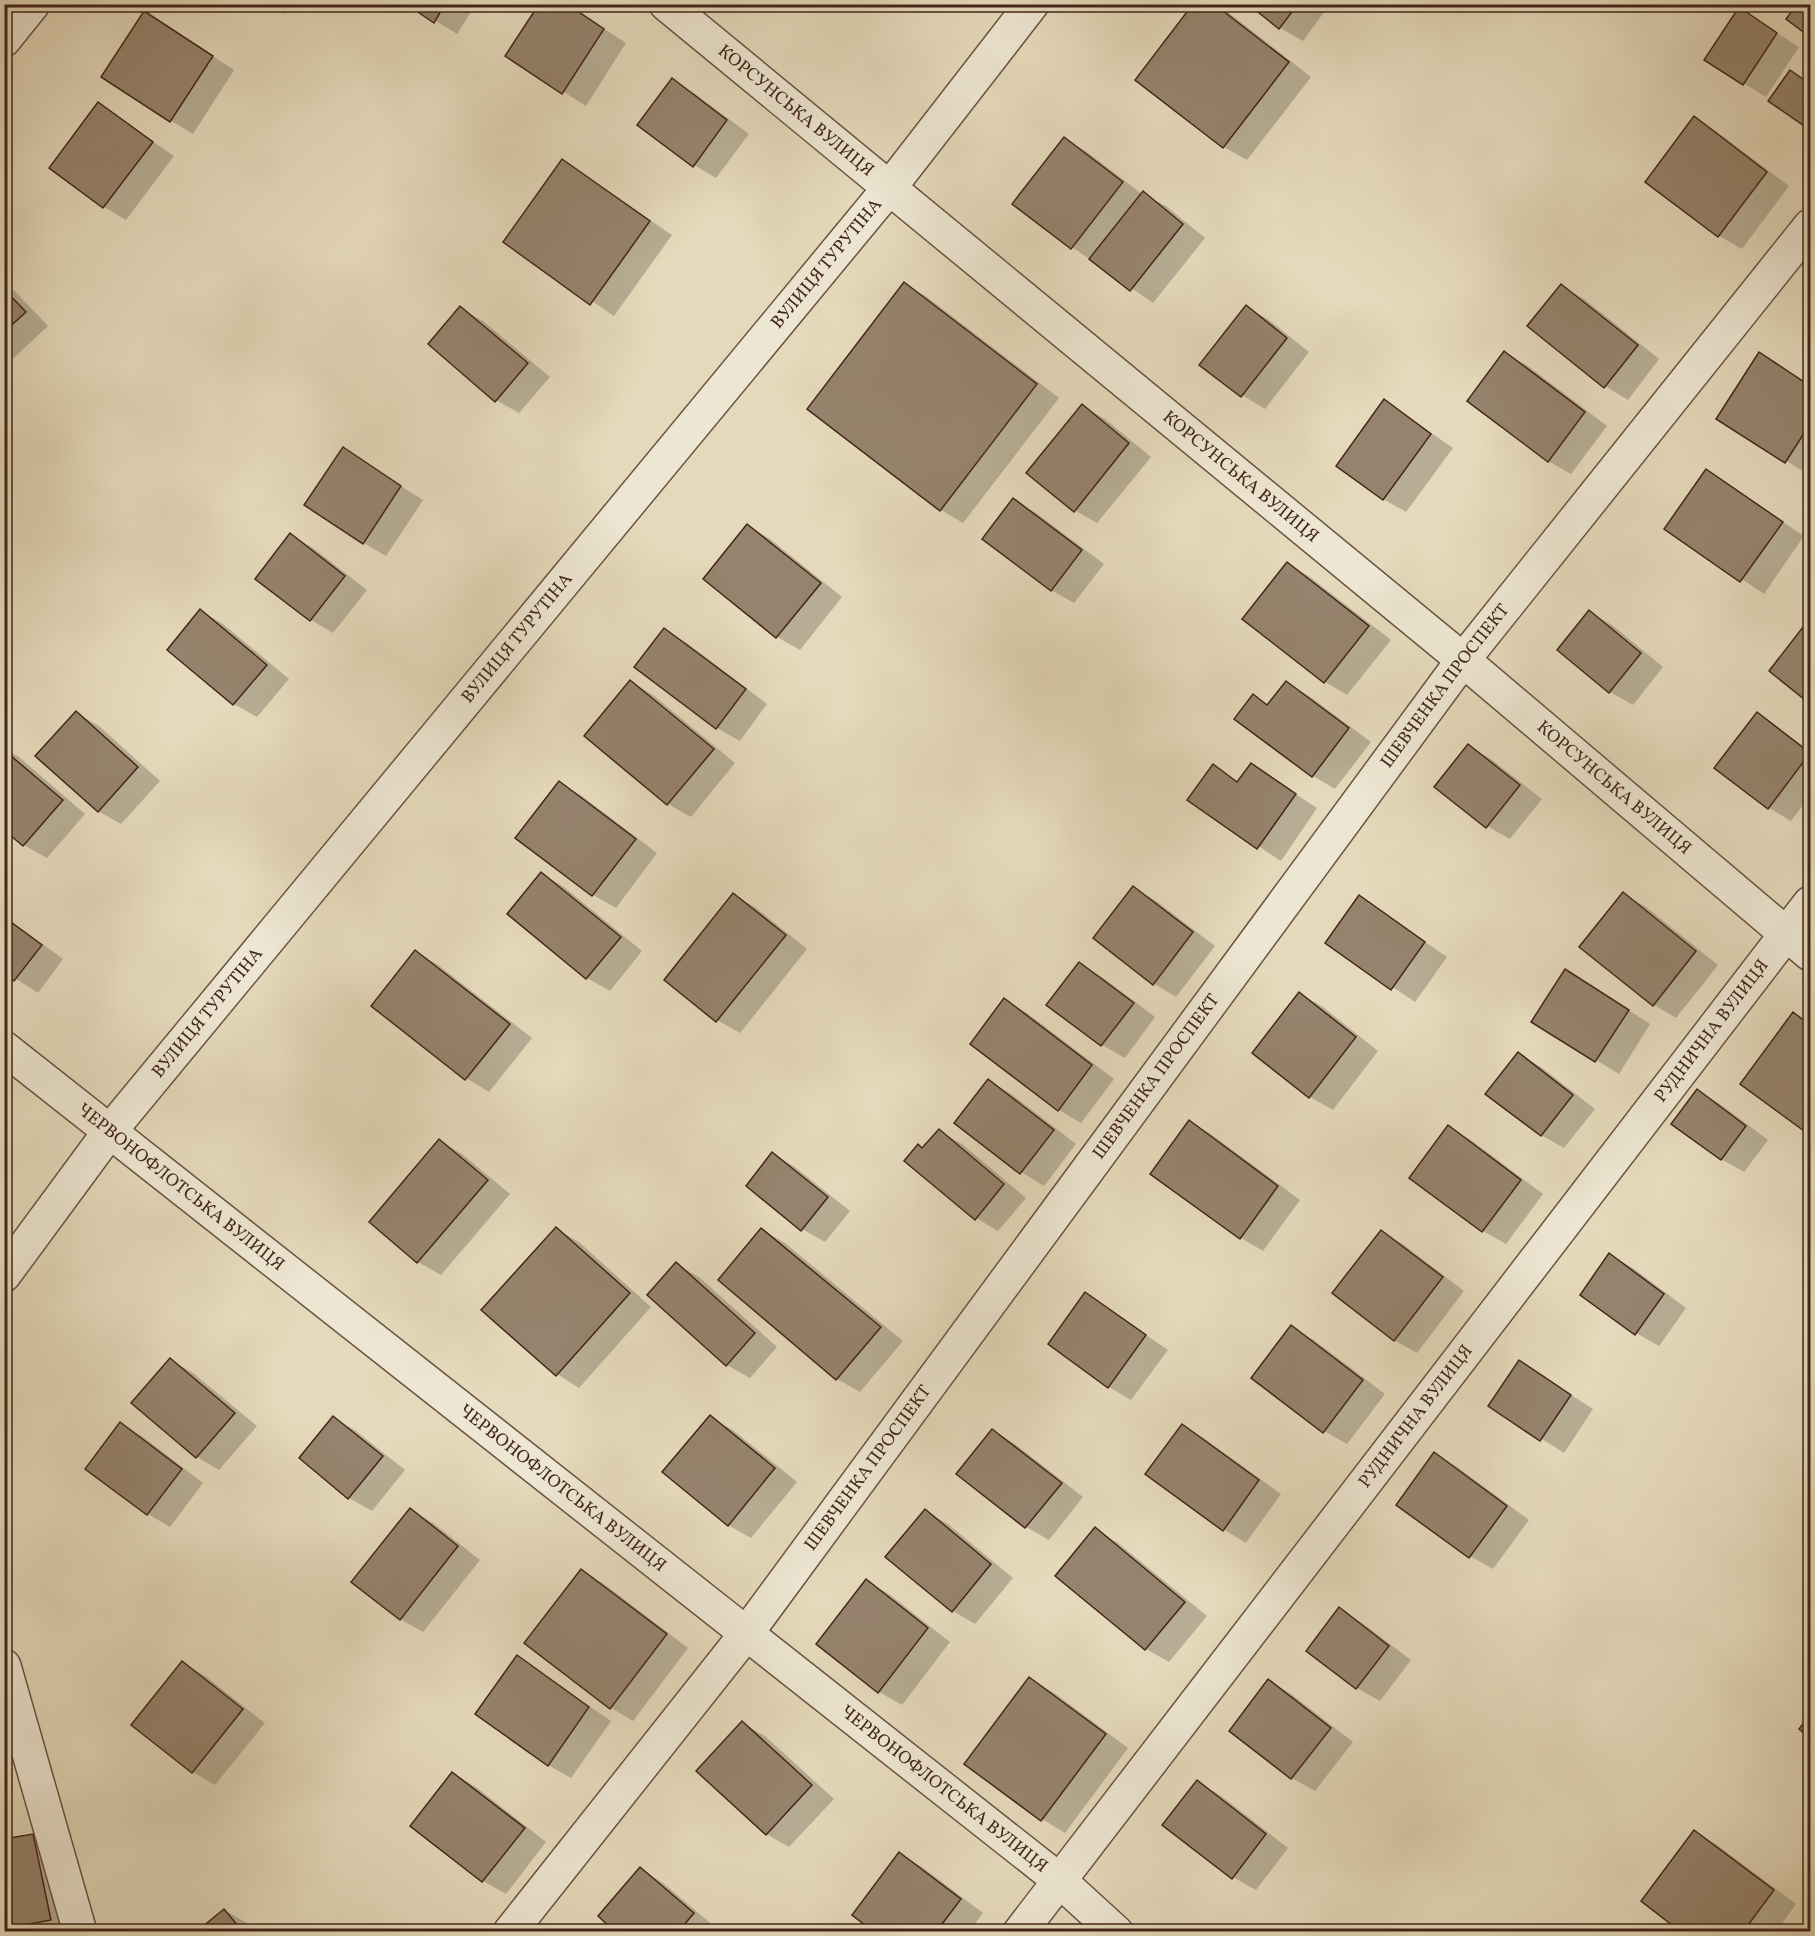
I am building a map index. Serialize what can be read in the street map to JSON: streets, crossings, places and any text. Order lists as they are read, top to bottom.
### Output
{
  "streets": {
    "street": [
      "КОРСУНСЬКА ВУЛИЦЯ",
      "ВУЛИЦЯ ТУРУТІНА",
      "ШЕВЧЕНКА ПРОСПЕКТ",
      "РУДНИЧНА ВУЛИЦЯ",
      "ЧЕРВОНОФЛОТСЬКА ВУЛИЦЯ"
    ]
  },
  "crossings": [
    ["КОРСУНСЬКА ВУЛИЦЯ", "ВУЛИЦЯ ТУРУТІНА"],
    ["КОРСУНСЬКА ВУЛИЦЯ", "ШЕВЧЕНКА ПРОСПЕКТ"],
    ["КОРСУНСЬКА ВУЛИЦЯ", "РУДНИЧНА ВУЛИЦЯ"],
    ["ВУЛИЦЯ ТУРУТІНА", "ЧЕРВОНОФЛОТСЬКА ВУЛИЦЯ"],
    ["ШЕВЧЕНКА ПРОСПЕКТ", "ЧЕРВОНОФЛОТСЬКА ВУЛИЦЯ"],
    ["РУДНИЧНА ВУЛИЦЯ", "ЧЕРВОНОФЛОТСЬКА ВУЛИЦЯ"]
  ]
}
